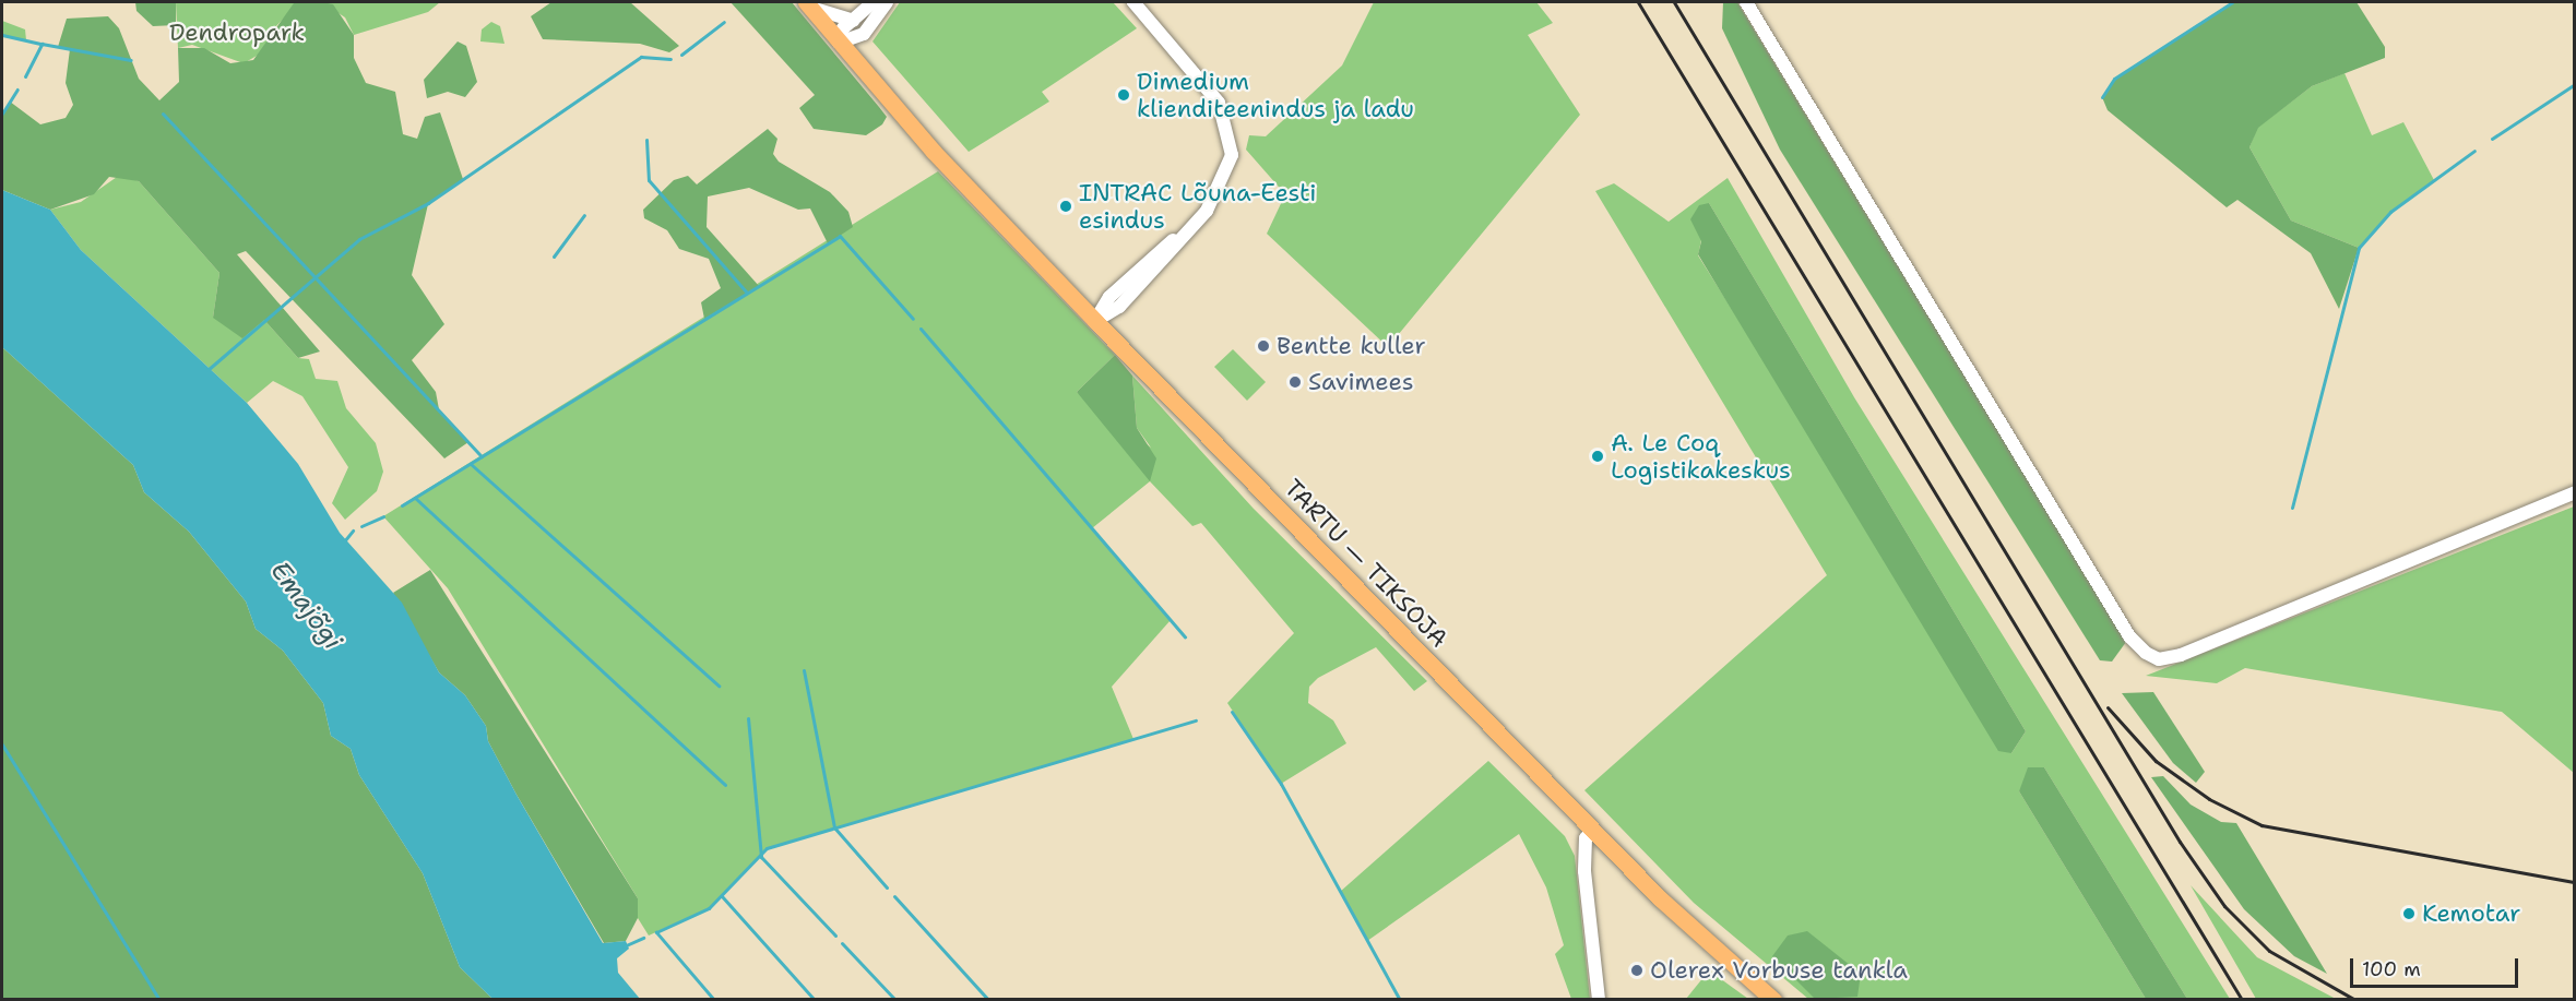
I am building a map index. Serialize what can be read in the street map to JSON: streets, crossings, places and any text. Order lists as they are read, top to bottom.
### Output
{
  "streets": {
    "main road": ["TARTU — TIKSOJA"]
  },
  "water": ["Emajõgi"],
  "parks": ["Dendropark"],
  "places": [
    "Dimedium klienditeenindus ja ladu",
    "INTRAC Lõuna-Eesti esindus",
    "Bentte kuller",
    "Savimees",
    "A. Le Coq Logistikakeskus",
    "Kemotar",
    "Olerex Vorbuse tankla"
  ],
  "scale_bar": "100 m"
}
